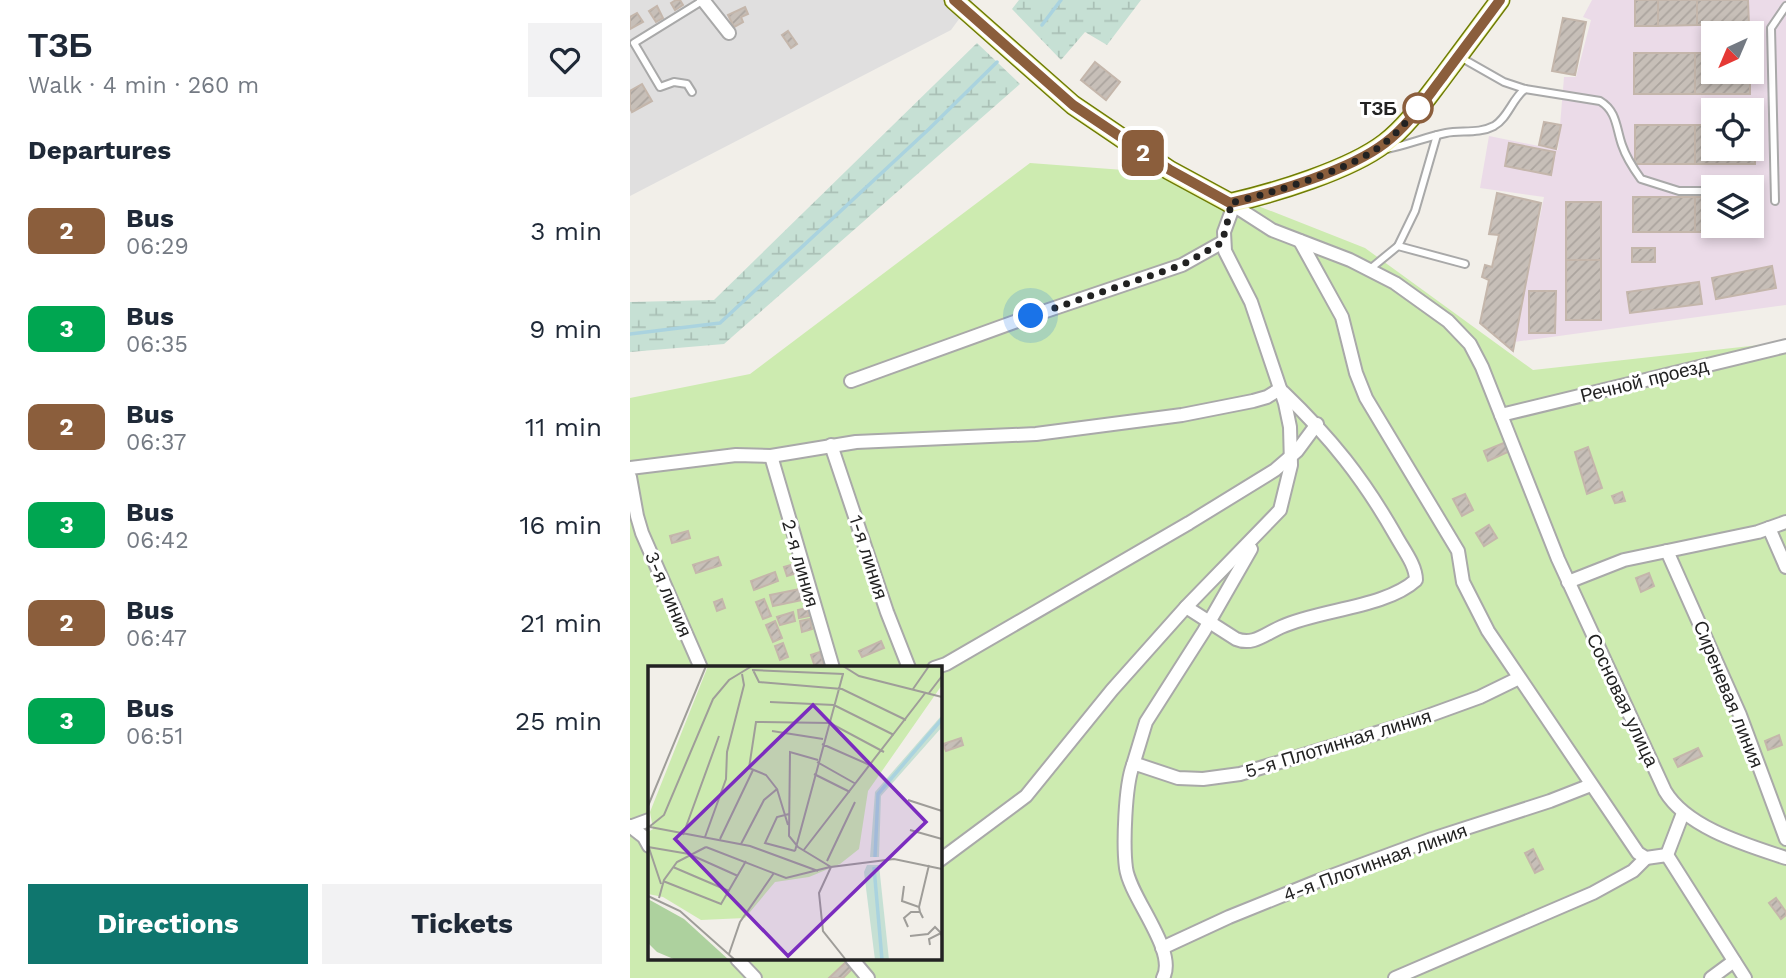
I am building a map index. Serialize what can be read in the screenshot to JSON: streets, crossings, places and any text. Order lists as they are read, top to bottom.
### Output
{
  "streets": {
    "street": [
      "Речной проезд",
      "1-я линия",
      "2-я линия",
      "3-я линия",
      "Сиреневая линия",
      "Сосновая улица",
      "5-я Плотинная линия",
      "4-я Плотинная линия"
    ]
  },
  "crossings": [
    ["Речной проезд", "Сосновая улица"]
  ],
  "places": ["ТЗБ"],
  "lines": ["bus line 2"],
  "north": "bottom left",
  "page": {
    "heading": [
      ["ТЗБ", "Walk · 4 min · 260 m"],
      "Departures"
    ],
    "on_map": "2",
    "list": [
      {
        "mark": "2",
        "name": "Bus",
        "note": "06:29",
        "value": "3 min"
      },
      {
        "mark": "3",
        "name": "Bus",
        "note": "06:35",
        "value": "9 min"
      },
      {
        "mark": "2",
        "name": "Bus",
        "note": "06:37",
        "value": "11 min"
      },
      {
        "mark": "3",
        "name": "Bus",
        "note": "06:42",
        "value": "16 min"
      },
      {
        "mark": "2",
        "name": "Bus",
        "note": "06:47",
        "value": "21 min"
      },
      {
        "mark": "3",
        "name": "Bus",
        "note": "06:51",
        "value": "25 min"
      }
    ],
    "buttons": ["Directions", "Tickets"]
  }
}
